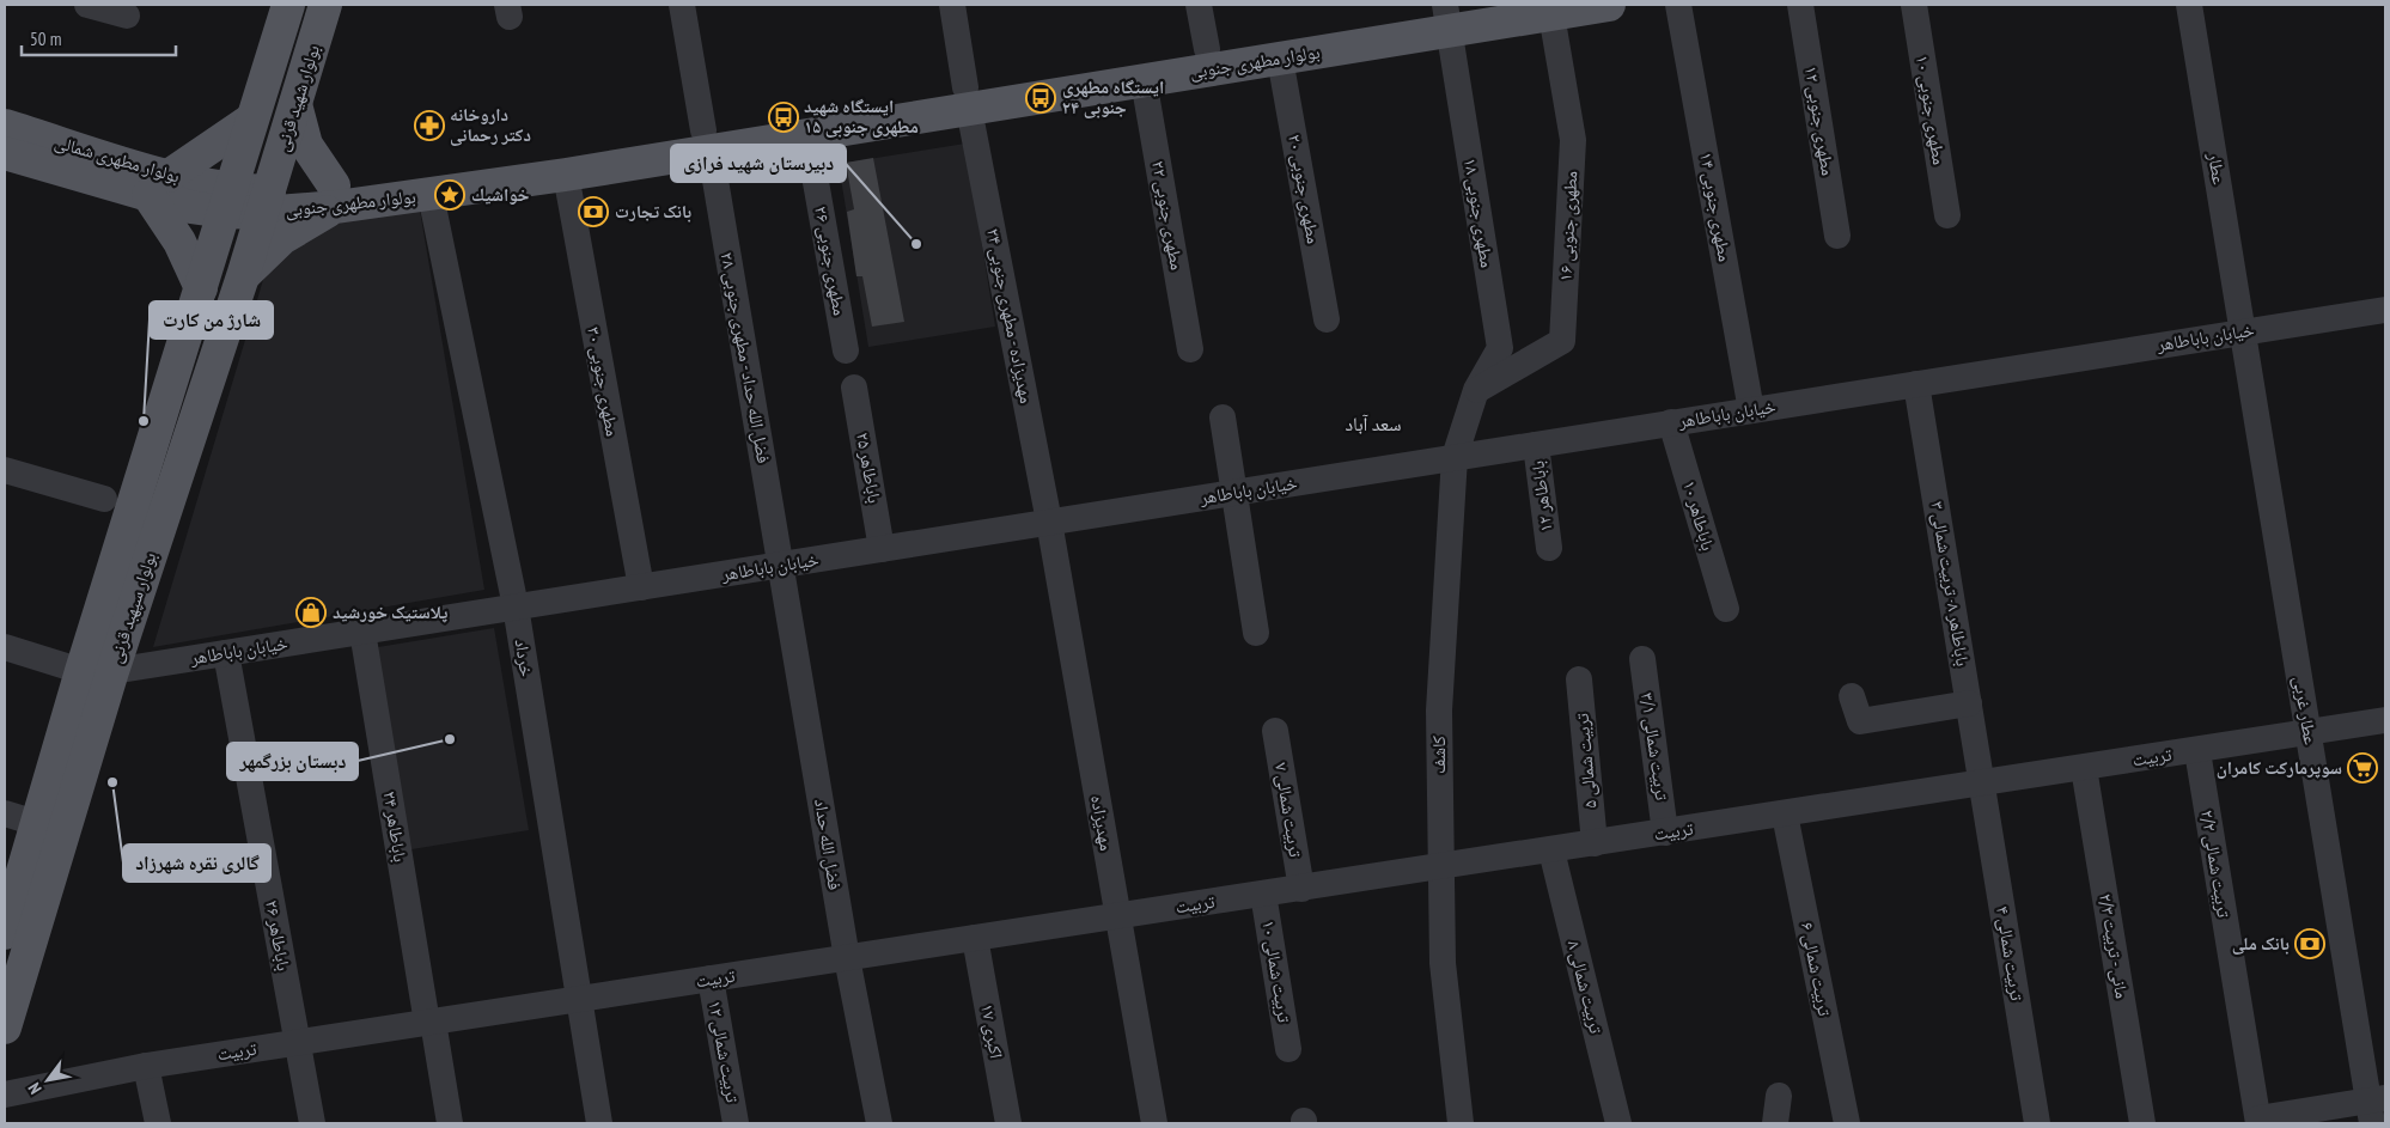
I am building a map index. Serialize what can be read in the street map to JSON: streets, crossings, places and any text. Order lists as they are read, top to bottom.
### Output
{
  "streets": {
    "main road": [
      "بولوار مطهری جنوبی",
      "بولوار شهید قرنی",
      "بولوار مطهری شمالی",
      "بولوار سپهبد قرنی"
    ],
    "street": [
      "مطهری جنوبی ۱۰",
      "مطهری جنوبی ۱۲",
      "عطار",
      "مطهری جنوبی ۲۰",
      "مطهری جنوبی ۱۴",
      "مطهری جنوبی ۱۸",
      "مطهری جنوبی ۲۲",
      "مطهری جنوبی ۱۶",
      "مطهری جنوبی ۲۶",
      "مهدیزاده - مطهری جنوبی ۲۴",
      "خیابان باباطاهر",
      "فضل الله حداد - مطهری جنوبی ۲۸",
      "مطهری جنوبی ۳۰",
      "باباطاهر ۲۵",
      "باباطاهر ۱۲",
      "باباطاهر ۱۰",
      "باباطاهر ۸- تربیت شمالی ۳",
      "خرداد",
      "عطار غربی",
      "تربیت شمالی ۳/۱",
      "کاشف",
      "تربیت",
      "تربیت شمالی ۵",
      "تربیت شمالی ۷",
      "مهدیزاده",
      "باباطاهر ۲۴",
      "فضل الله حداد",
      "تربیت شمالی ۲/۲",
      "باباطاهر ۲۶",
      "مانی - تربیت ۲/۳",
      "تربیت شمالی ۴",
      "تربیت شمالی ۶",
      "تربیت شمالی ۱۰",
      "تربیت شمالی ۸",
      "اکبری ۱۷",
      "تربیت شمالی ۱۲"
    ]
  },
  "crossings": [
    ["بولوار مطهری جنوبی", "بولوار شهید قرنی"],
    ["بولوار مطهری جنوبی", "بولوار مطهری شمالی"],
    ["بولوار مطهری جنوبی", "مطهری جنوبی ۲۰"],
    ["بولوار مطهری جنوبی", "مطهری جنوبی ۱۸"],
    ["بولوار مطهری جنوبی", "مطهری جنوبی ۲۲"],
    ["بولوار مطهری جنوبی", "مطهری جنوبی ۱۶"],
    ["بولوار مطهری جنوبی", "مطهری جنوبی ۲۶"],
    ["بولوار مطهری جنوبی", "مهدیزاده - مطهری جنوبی ۲۴"],
    ["بولوار مطهری جنوبی", "فضل الله حداد - مطهری جنوبی ۲۸"],
    ["بولوار مطهری جنوبی", "مطهری جنوبی ۳۰"],
    ["بولوار مطهری جنوبی", "بولوار سپهبد قرنی"],
    ["بولوار مطهری جنوبی", "خرداد"],
    ["بولوار شهید قرنی", "بولوار مطهری شمالی"],
    ["بولوار شهید قرنی", "بولوار سپهبد قرنی"],
    ["بولوار مطهری شمالی", "بولوار سپهبد قرنی"],
    ["عطار", "خیابان باباطاهر"],
    ["عطار", "عطار غربی"],
    ["مطهری جنوبی ۱۴", "خیابان باباطاهر"],
    ["مطهری جنوبی ۱۸", "مطهری جنوبی ۱۶"],
    ["مطهری جنوبی ۱۸", "کاشف"],
    ["مطهری جنوبی ۱۶", "کاشف"],
    ["مهدیزاده - مطهری جنوبی ۲۴", "خیابان باباطاهر"],
    ["مهدیزاده - مطهری جنوبی ۲۴", "مهدیزاده"],
    ["خیابان باباطاهر", "فضل الله حداد - مطهری جنوبی ۲۸"],
    ["خیابان باباطاهر", "مطهری جنوبی ۳۰"],
    ["خیابان باباطاهر", "باباطاهر ۲۵"],
    ["خیابان باباطاهر", "باباطاهر ۱۲"],
    ["خیابان باباطاهر", "باباطاهر ۱۰"],
    ["خیابان باباطاهر", "باباطاهر ۸- تربیت شمالی ۳"],
    ["خیابان باباطاهر", "بولوار سپهبد قرنی"],
    ["خیابان باباطاهر", "خرداد"],
    ["خیابان باباطاهر", "عطار غربی"],
    ["خیابان باباطاهر", "کاشف"],
    ["خیابان باباطاهر", "مهدیزاده"],
    ["خیابان باباطاهر", "باباطاهر ۲۴"],
    ["خیابان باباطاهر", "فضل الله حداد"],
    ["خیابان باباطاهر", "باباطاهر ۲۶"],
    ["فضل الله حداد - مطهری جنوبی ۲۸", "فضل الله حداد"],
    ["باباطاهر ۸- تربیت شمالی ۳", "تربیت"],
    ["باباطاهر ۸- تربیت شمالی ۳", "تربیت شمالی ۴"],
    ["خرداد", "تربیت"],
    ["عطار غربی", "تربیت"],
    ["تربیت شمالی ۳/۱", "تربیت"],
    ["کاشف", "تربیت"],
    ["تربیت", "تربیت شمالی ۵"],
    ["تربیت", "تربیت شمالی ۷"],
    ["تربیت", "مهدیزاده"],
    ["تربیت", "باباطاهر ۲۴"],
    ["تربیت", "فضل الله حداد"],
    ["تربیت", "تربیت شمالی ۲/۲"],
    ["تربیت", "باباطاهر ۲۶"],
    ["تربیت", "مانی - تربیت ۲/۳"],
    ["تربیت", "تربیت شمالی ۴"],
    ["تربیت", "تربیت شمالی ۶"],
    ["تربیت", "تربیت شمالی ۱۰"],
    ["تربیت", "تربیت شمالی ۸"],
    ["تربیت", "اکبری ۱۷"],
    ["تربیت", "تربیت شمالی ۱۲"]
  ],
  "districts": ["سعد آباد"],
  "places": {
    "bus stop": ["ایستگاه مطهری جنوبی ۲۴", "ایستگاه شهید مطهری جنوبی ۱۵"],
    "pharmacy": ["داروخانه دکتر رحمانی"],
    "place": ["خواشيك"],
    "bank": ["بانک تجارت", "بانک ملی"],
    "other": [
      "دبیرستان شهید فرازی",
      "شارژ من کارت",
      "دبستان بزرگمهر",
      "گالری نقره شهرزاد"
    ],
    "shop": ["پلاستیک خورشید"],
    "supermarket": ["سوپرمارکت کامران"]
  },
  "scale_bar": "50 m",
  "north": "bottom left"
}
